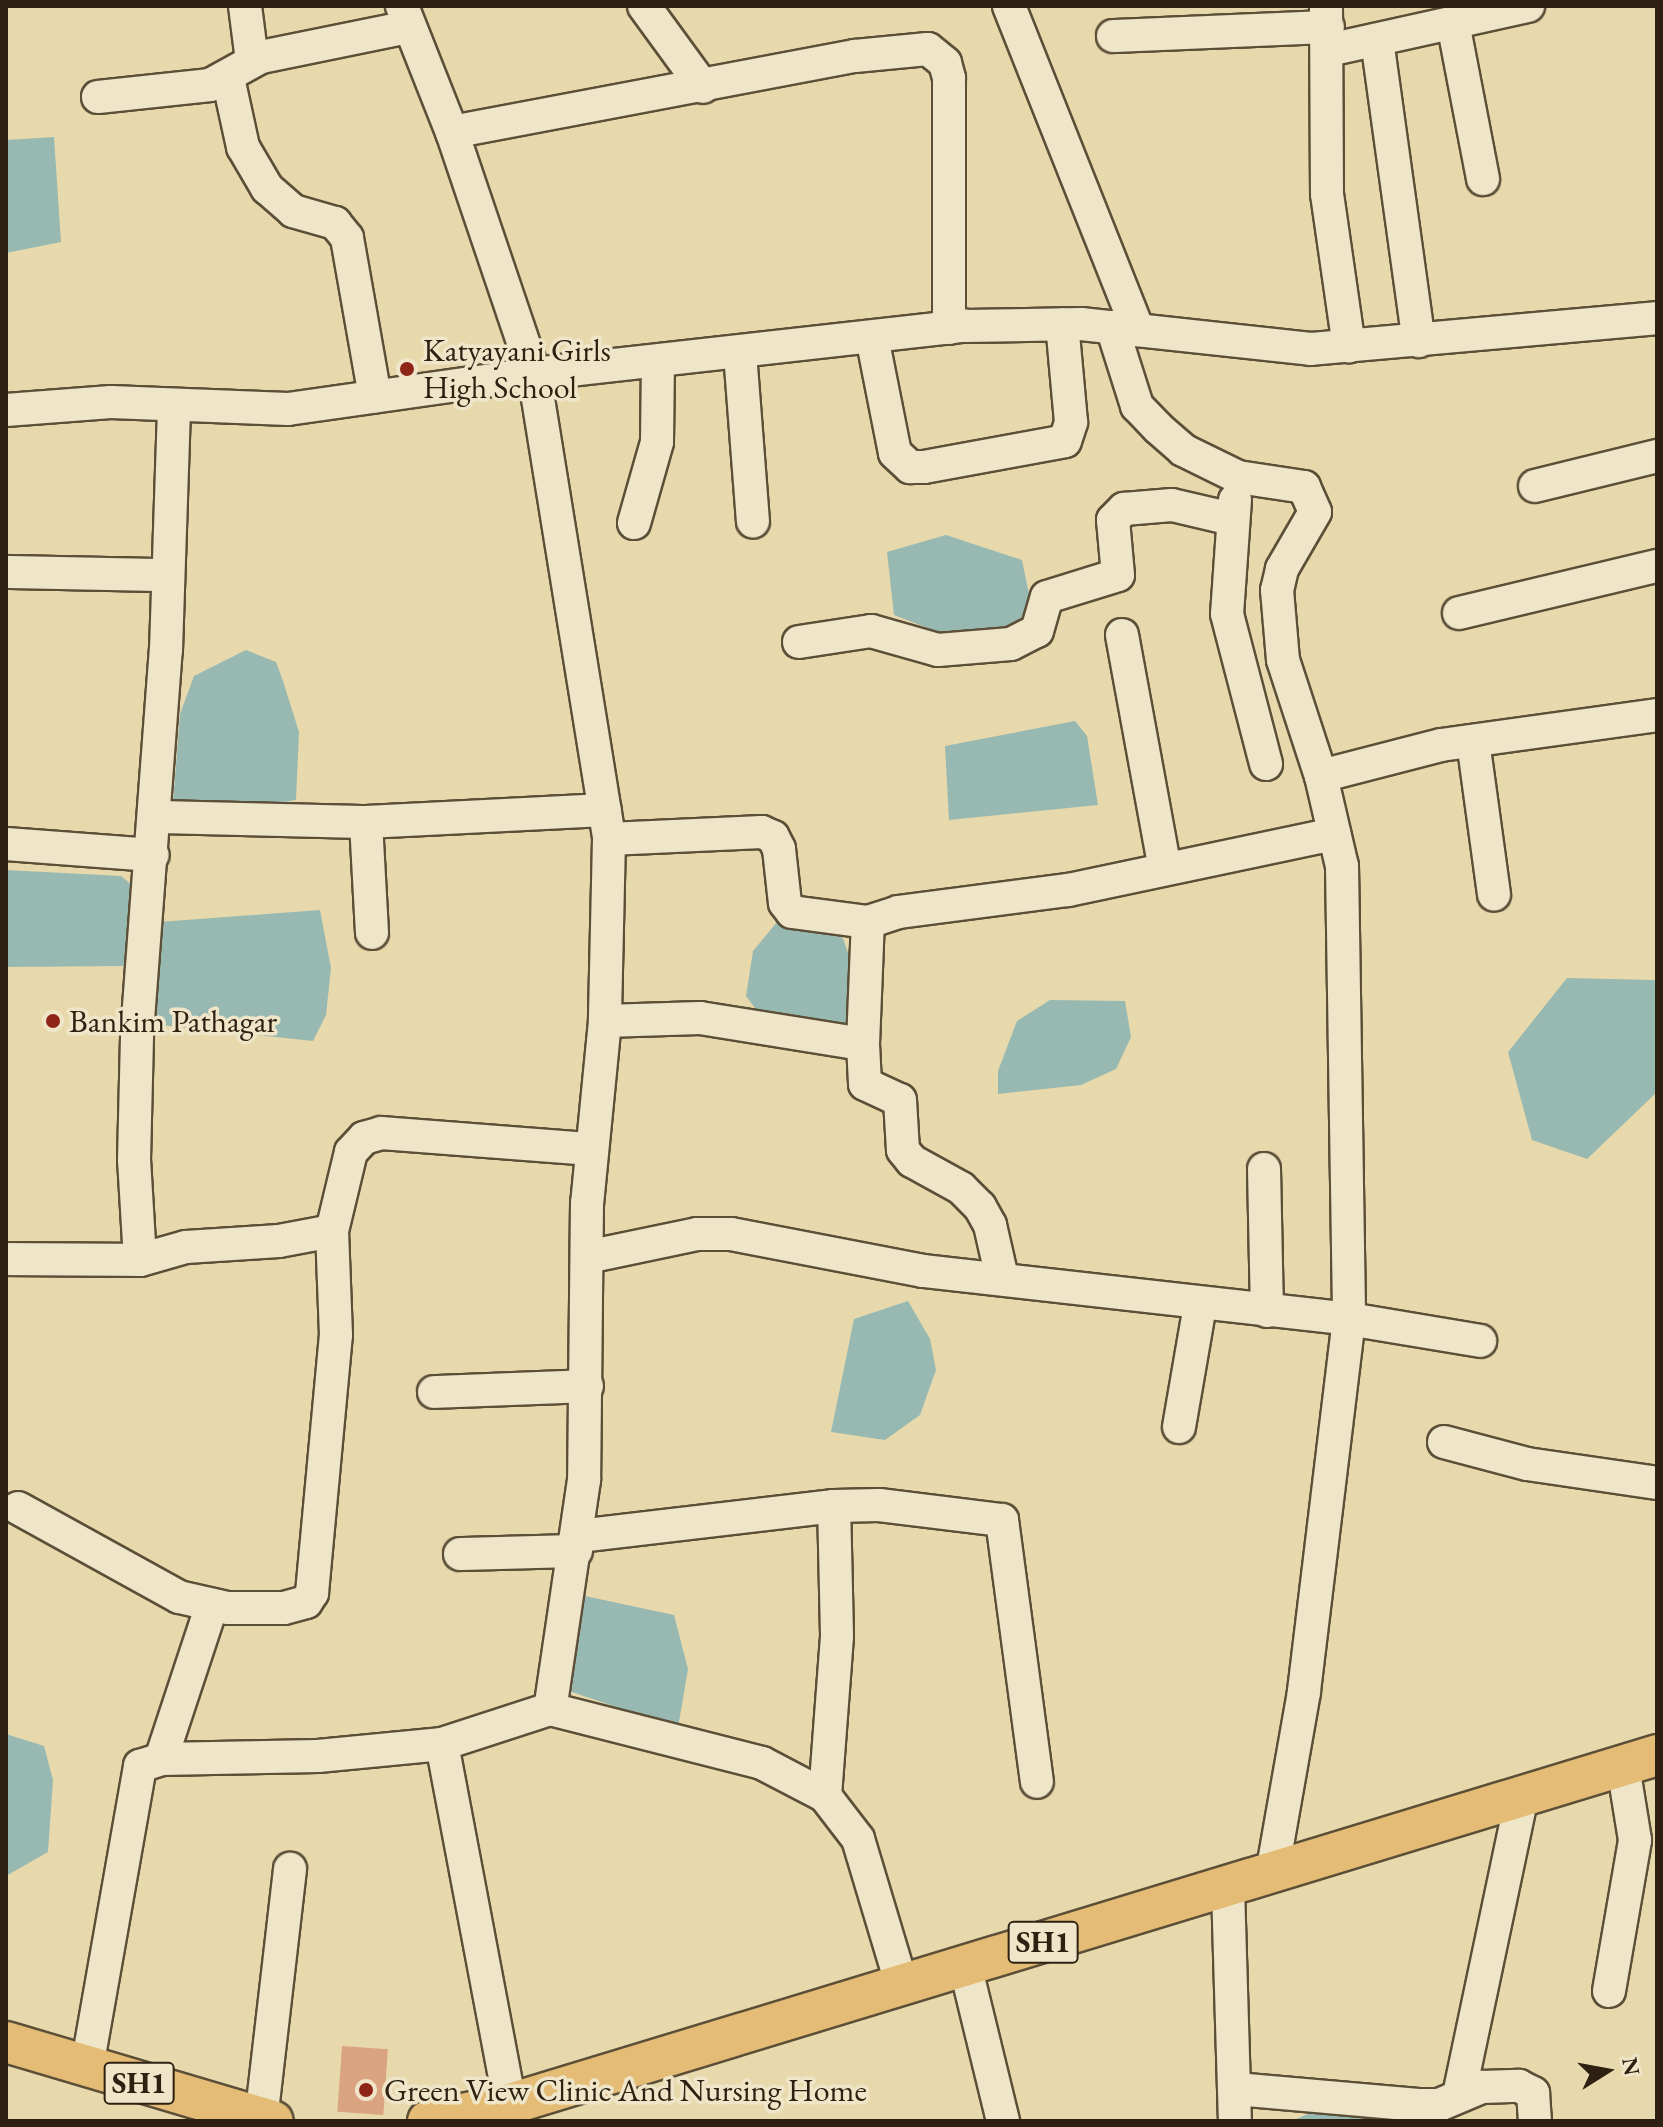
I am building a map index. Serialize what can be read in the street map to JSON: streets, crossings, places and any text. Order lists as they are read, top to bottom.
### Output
{
  "streets": {
    "main road": ["SH1"]
  },
  "places": ["Katyayani Girls High School", "Bankim Pathagar", "Green View Clinic And Nursing Home"],
  "north": "right"
}
